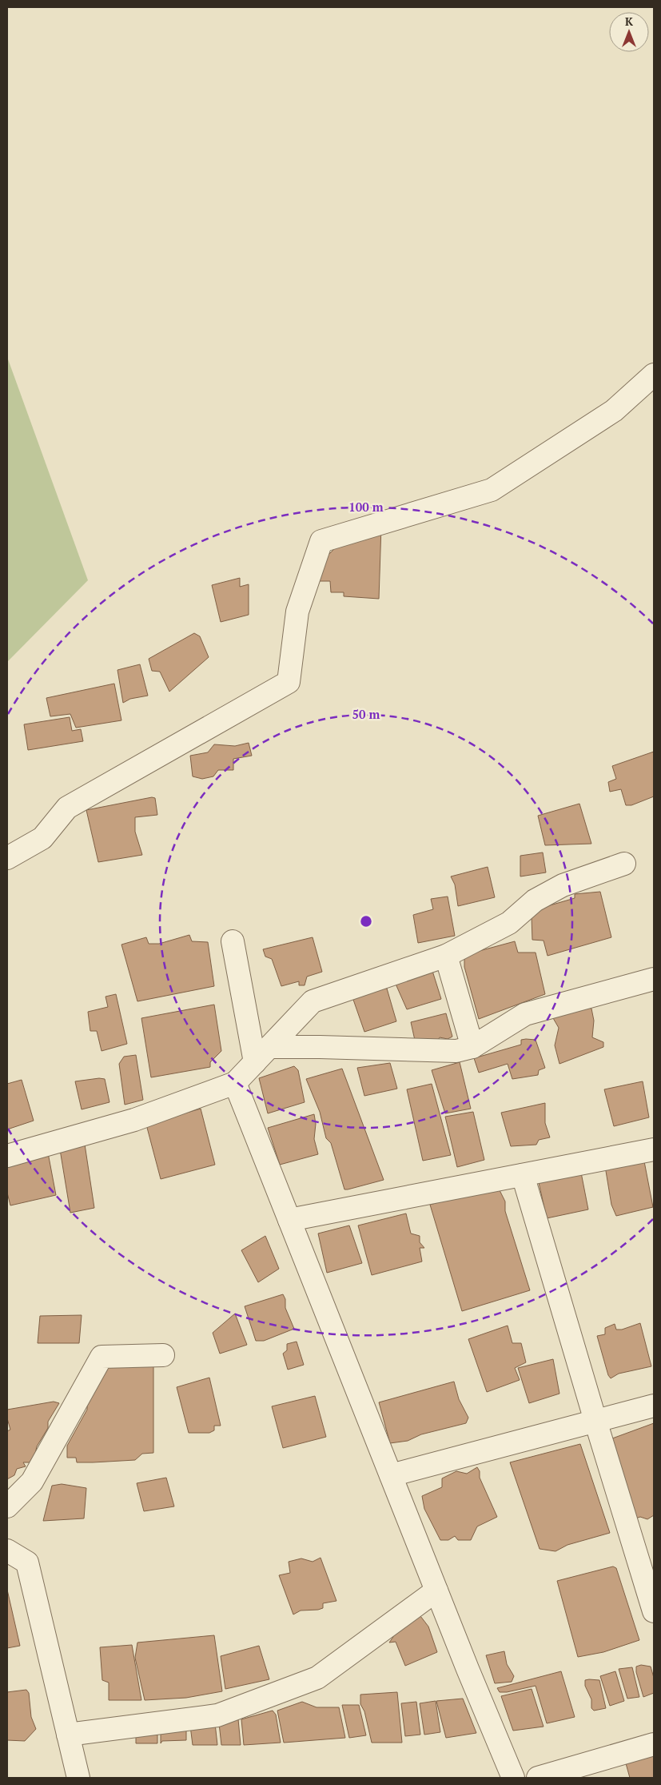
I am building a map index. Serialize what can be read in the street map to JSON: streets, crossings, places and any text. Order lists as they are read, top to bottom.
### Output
{
  "north": "top",
  "rings": ["100 m", "50 m"]
}
